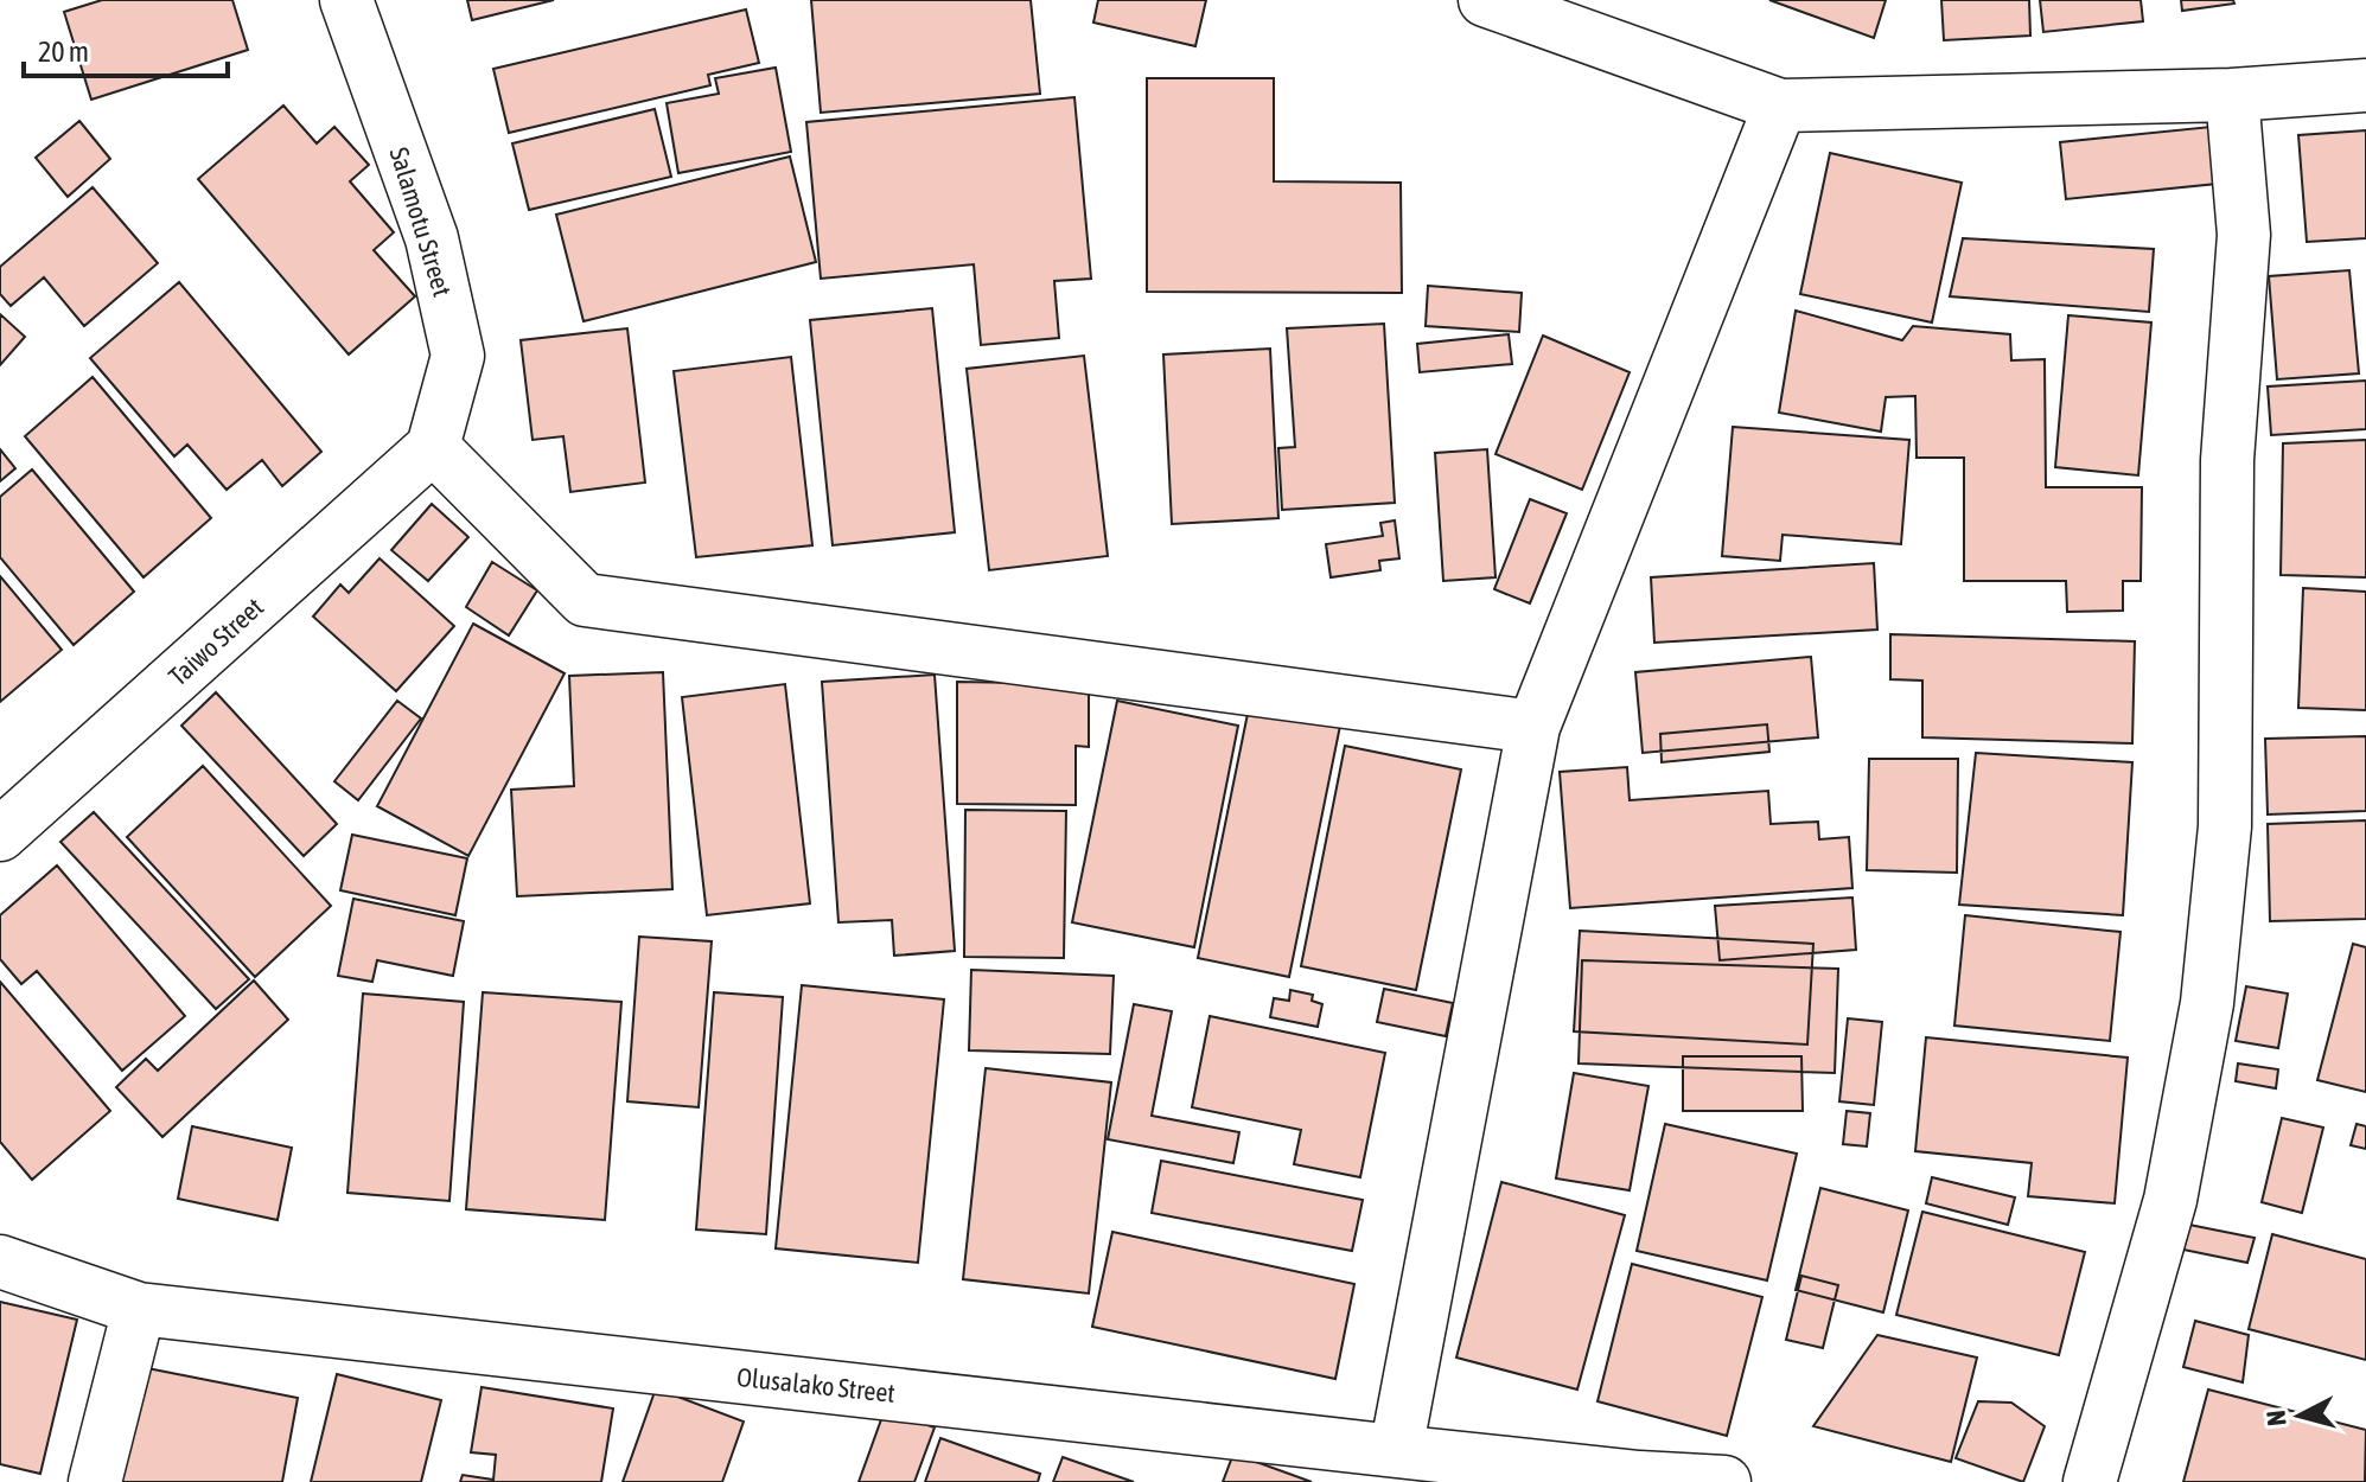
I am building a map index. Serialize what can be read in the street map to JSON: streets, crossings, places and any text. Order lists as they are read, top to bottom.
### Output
{
  "streets": {
    "street": ["Salamotu Street", "Taiwo Street", "Olusalako Street"]
  },
  "crossings": [
    ["Salamotu Street", "Taiwo Street"]
  ],
  "scale_bar": "20 m",
  "north": "left"
}
